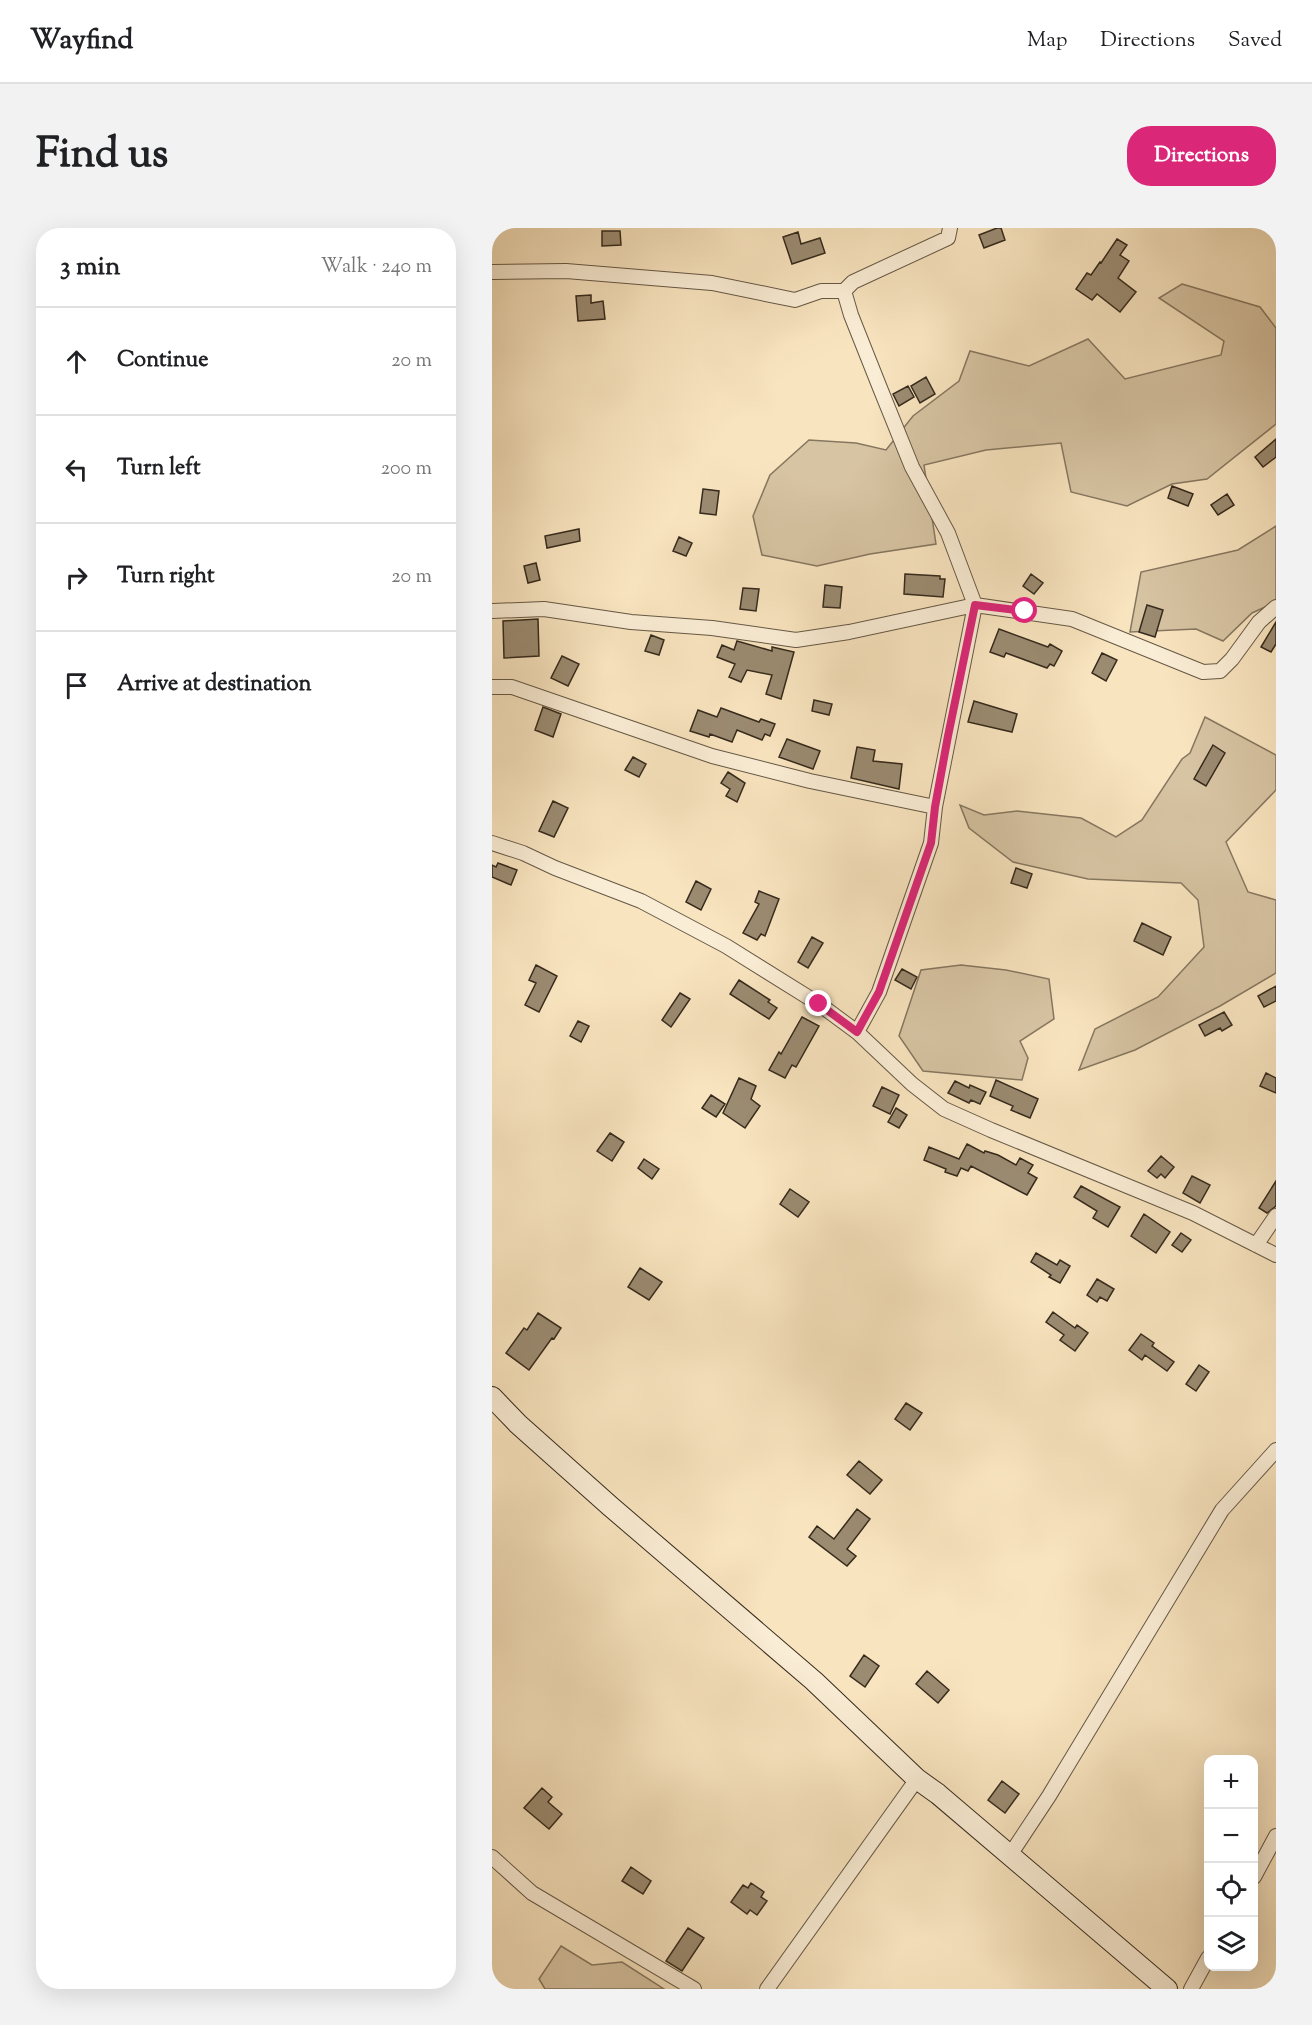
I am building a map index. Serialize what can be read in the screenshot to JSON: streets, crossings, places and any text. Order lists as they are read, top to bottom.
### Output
{
  "page": {
    "header": "Wayfind",
    "nav": ["Map", "Directions", "Saved"],
    "title": "Find us",
    "buttons": "Directions",
    "heading": ["3 min", "Walk · 240 m"],
    "list": [
      ["Continue", "20 m"],
      ["Turn left", "200 m"],
      ["Turn right", "20 m"],
      "Arrive at destination"
    ],
    "map_buttons": ["+", "−"]
  }
}
